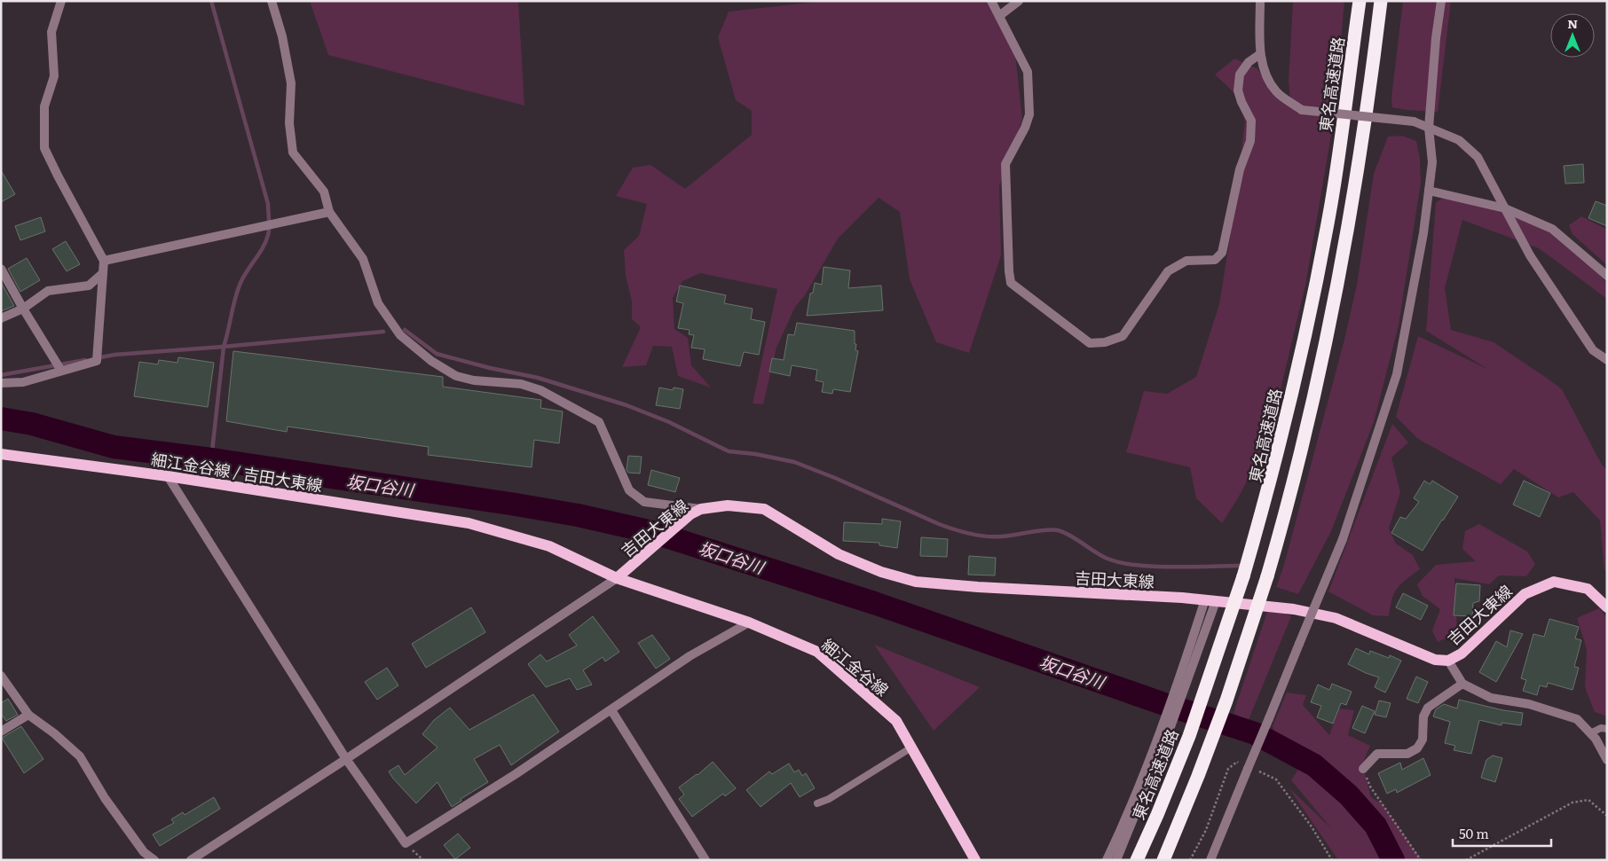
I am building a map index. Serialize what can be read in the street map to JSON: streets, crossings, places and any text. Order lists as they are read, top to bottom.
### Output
{
  "streets": {
    "highway": ["東名高速道路"],
    "main road": ["細江金谷線 / 吉田大東線", "吉田大東線", "細江金谷線"]
  },
  "crossings": [
    ["細江金谷線 / 吉田大東線", "吉田大東線"],
    ["細江金谷線 / 吉田大東線", "細江金谷線"],
    ["吉田大東線", "細江金谷線"]
  ],
  "water": ["坂口谷川"],
  "scale_bar": "50 m",
  "north": "top"
}
